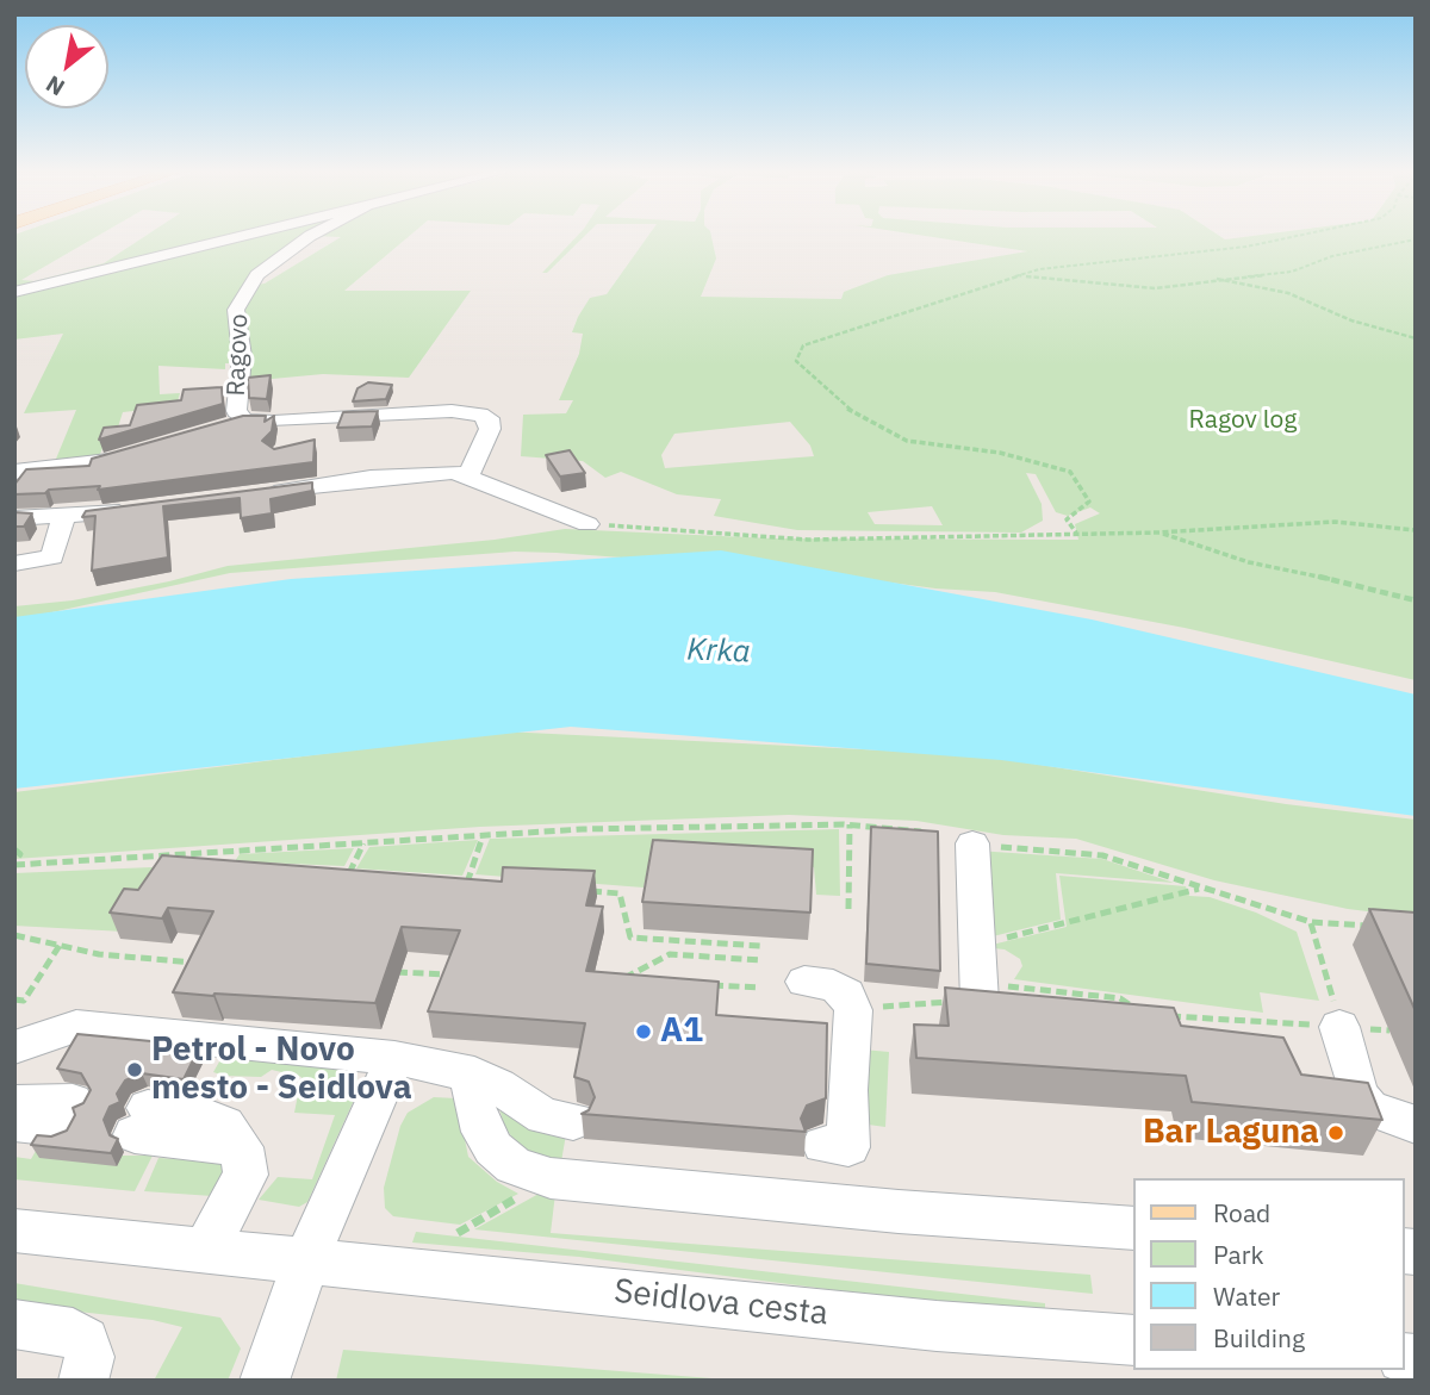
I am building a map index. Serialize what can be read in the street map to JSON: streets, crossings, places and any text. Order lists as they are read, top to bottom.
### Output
{
  "streets": {
    "street": ["Ragovo", "Seidlova cesta"]
  },
  "water": ["Krka"],
  "parks": ["Ragov log"],
  "places": ["A1", "Petrol - Novo mesto - Seidlova", "Bar Laguna"],
  "legend": [
    "Road",
    "Park",
    "Water",
    "Building"
  ],
  "north": "bottom left"
}
